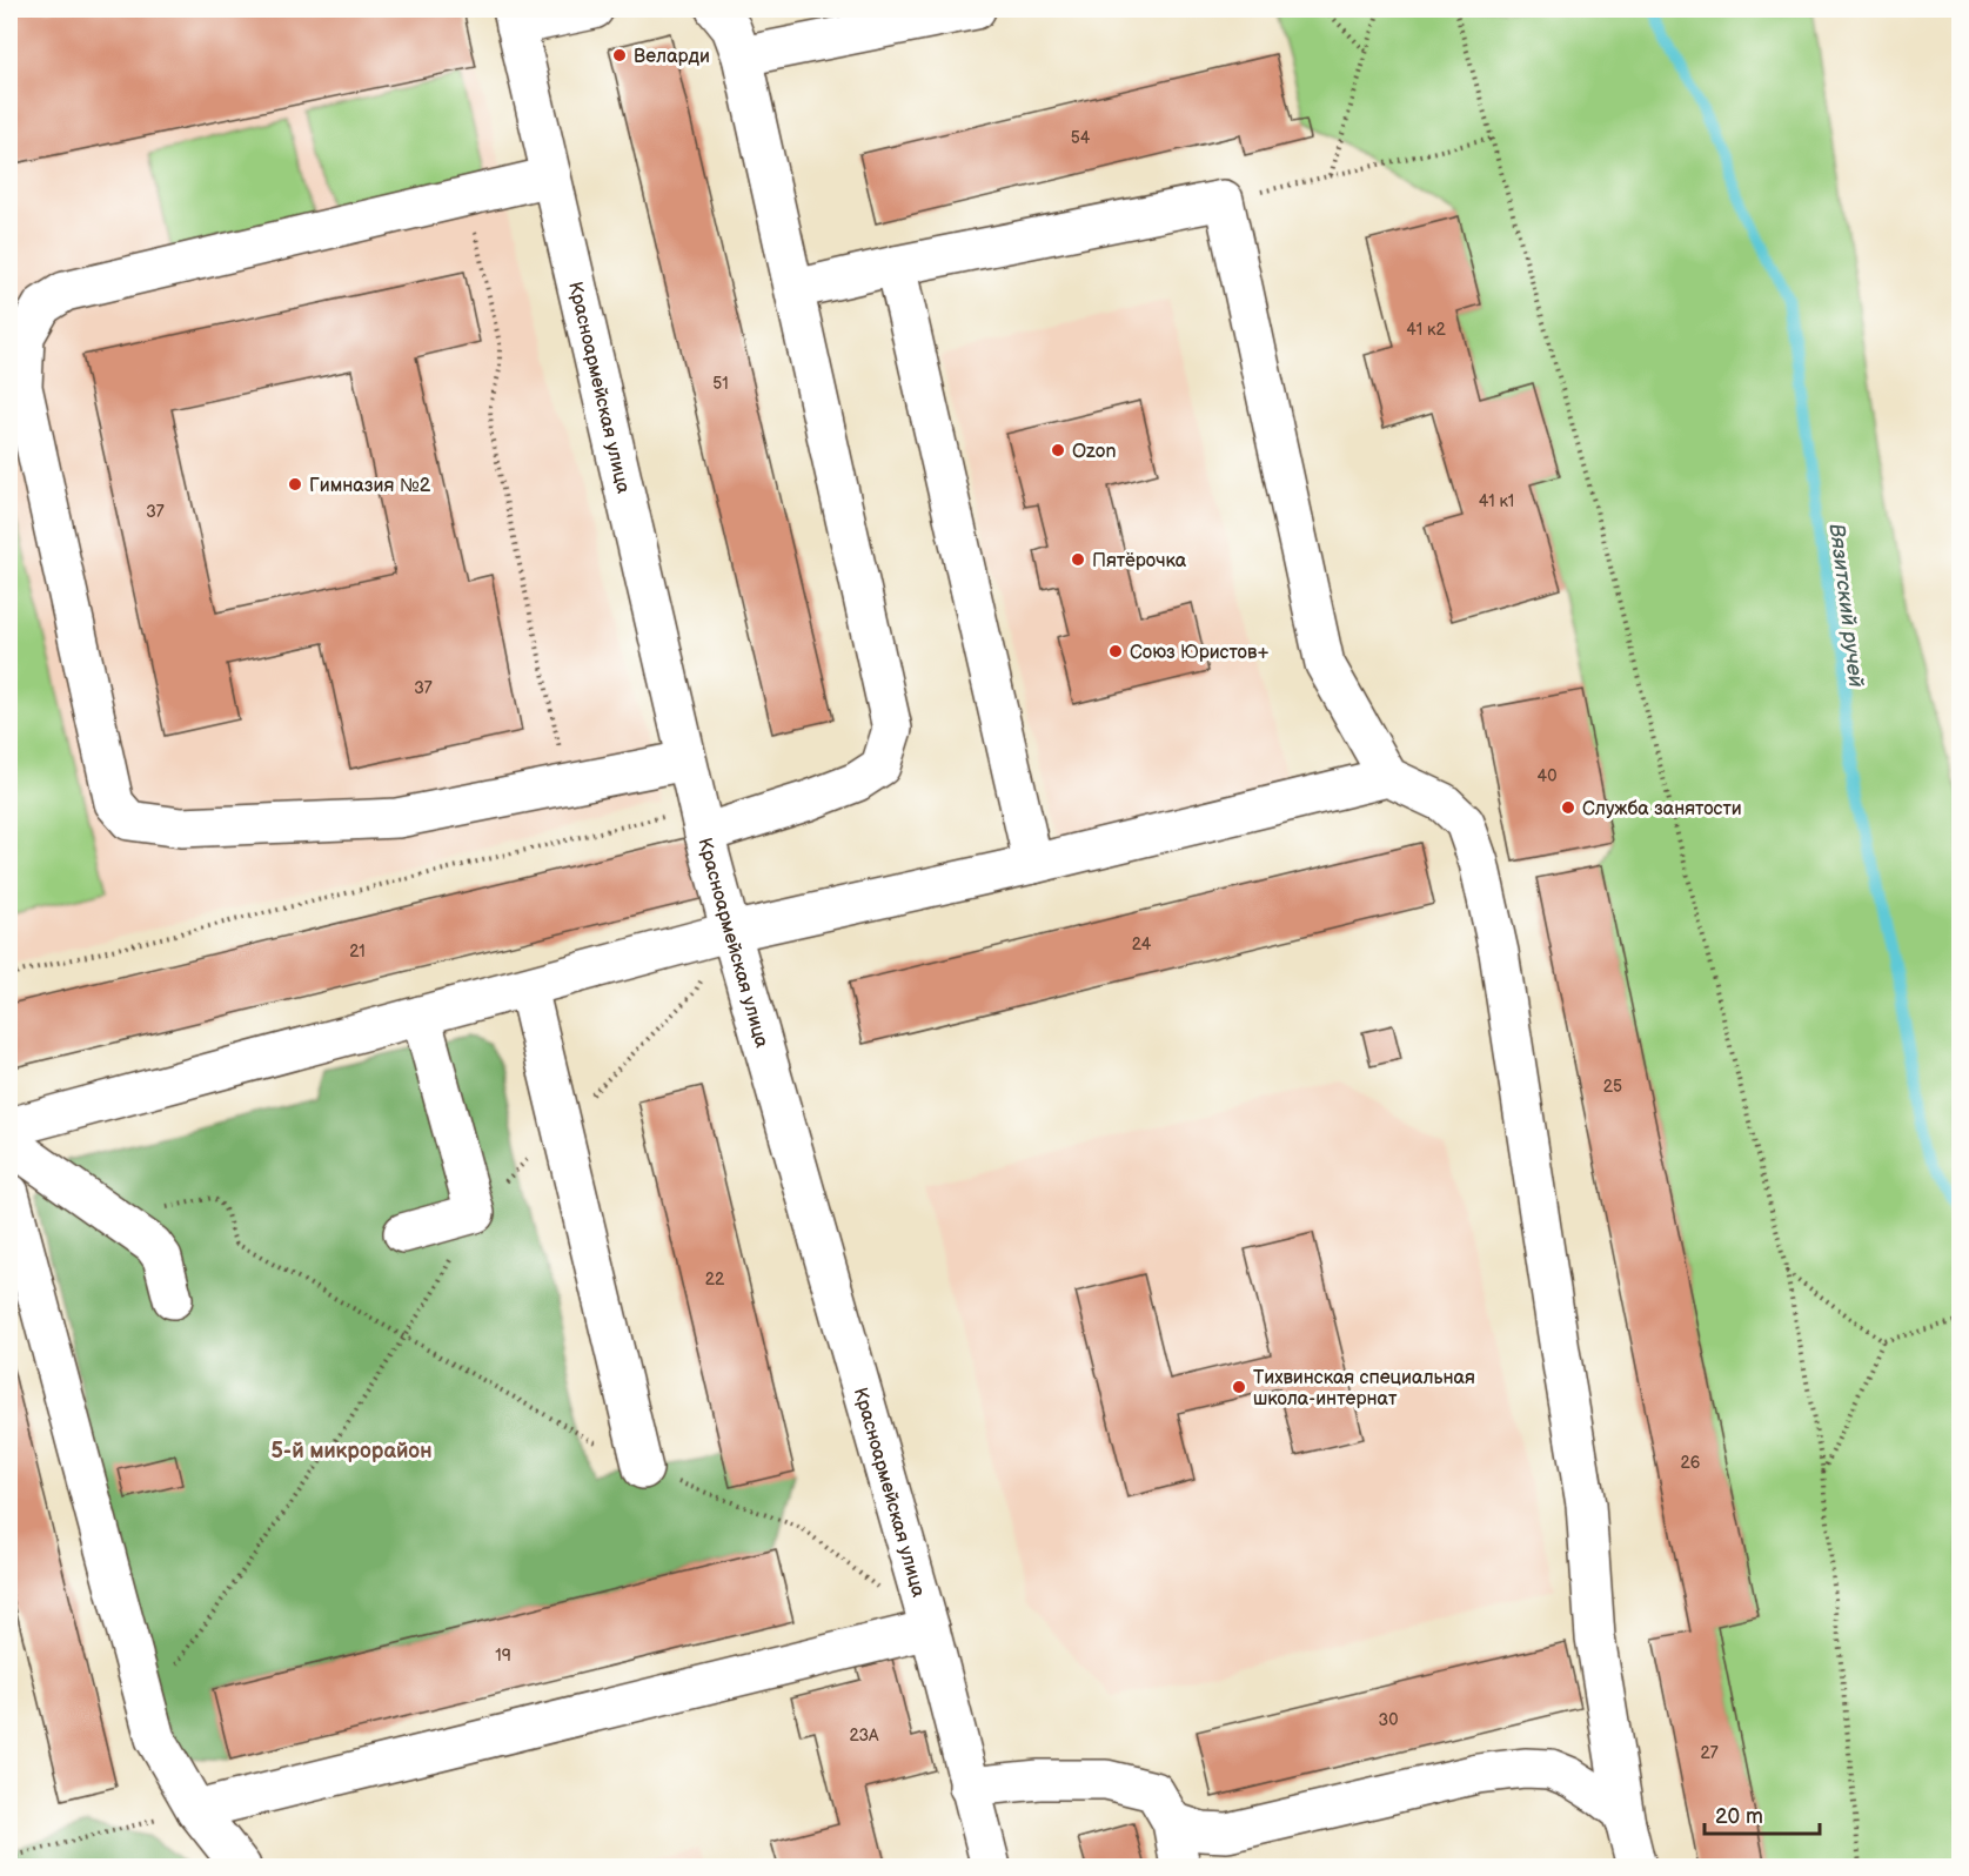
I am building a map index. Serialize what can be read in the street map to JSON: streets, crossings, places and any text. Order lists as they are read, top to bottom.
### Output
{
  "streets": {
    "street": ["Красноармейская улица"]
  },
  "districts": ["5-й микрорайон"],
  "water": ["Вязитский ручей"],
  "places": [
    "Веларди",
    "Ozon",
    "Гимназия №2",
    "Пятёрочка",
    "Союз Юристов+",
    "Служба занятости",
    "Тихвинская специальная школа-интернат"
  ],
  "house_numbers": [
    "54",
    "41 к2",
    "51",
    "41 к1",
    "37",
    "37",
    "40",
    "24",
    "21",
    "25",
    "22",
    "26",
    "19",
    "30",
    "23А",
    "27"
  ],
  "scale_bar": "20 m"
}
